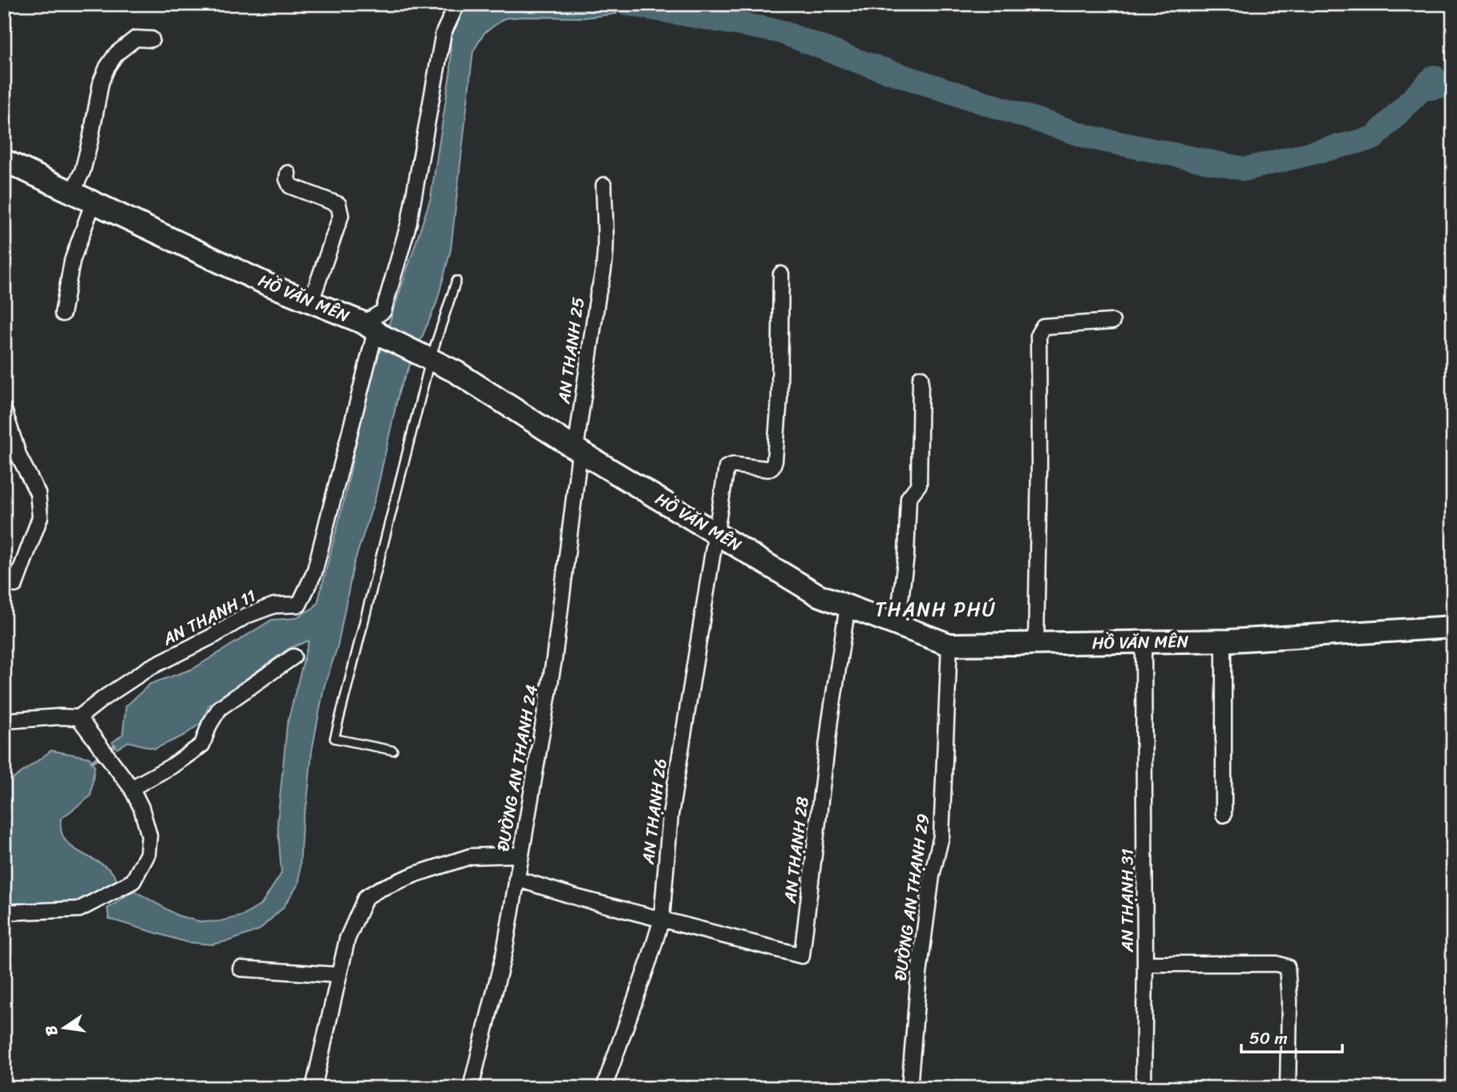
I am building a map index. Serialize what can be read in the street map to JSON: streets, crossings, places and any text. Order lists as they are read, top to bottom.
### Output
{
  "streets": {
    "street": [
      "HỒ VĂN MÊN",
      "AN THẠNH 25",
      "AN THẠNH 11",
      "ĐƯỜNG AN THẠNH 24",
      "AN THẠNH 26",
      "AN THẠNH 28",
      "ĐƯỜNG AN THẠNH 29",
      "AN THẠNH 31"
    ]
  },
  "crossings": [
    ["HỒ VĂN MÊN", "AN THẠNH 25"],
    ["HỒ VĂN MÊN", "AN THẠNH 11"],
    ["HỒ VĂN MÊN", "ĐƯỜNG AN THẠNH 24"],
    ["HỒ VĂN MÊN", "AN THẠNH 26"],
    ["HỒ VĂN MÊN", "AN THẠNH 28"],
    ["HỒ VĂN MÊN", "ĐƯỜNG AN THẠNH 29"],
    ["HỒ VĂN MÊN", "AN THẠNH 31"],
    ["AN THẠNH 25", "ĐƯỜNG AN THẠNH 24"],
    ["AN THẠNH 26", "AN THẠNH 28"]
  ],
  "districts": ["THẠNH PHÚ"],
  "scale_bar": "50 m",
  "north": "left"
}
